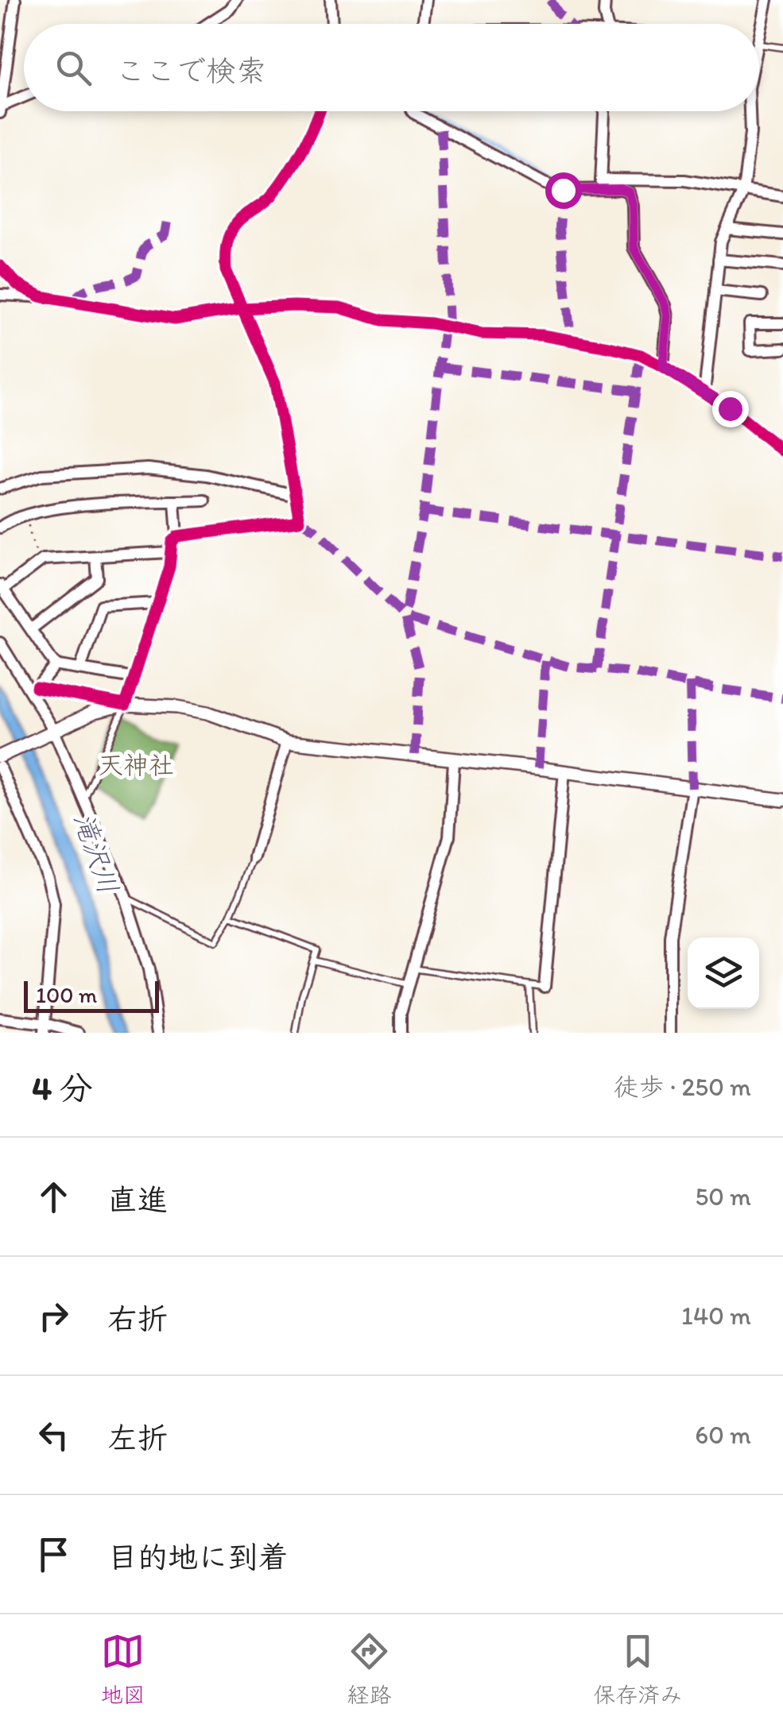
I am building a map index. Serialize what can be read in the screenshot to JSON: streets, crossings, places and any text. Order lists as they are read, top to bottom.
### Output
{
  "water": ["滝沢川"],
  "parks": ["天神社"],
  "scale_bar": "100 m",
  "page": {
    "search": "ここで検索",
    "scale": "100 m",
    "heading": ["4 分", "徒歩 · 250 m"],
    "list": [
      ["直進", "50 m"],
      ["右折", "140 m"],
      ["左折", "60 m"],
      "目的地に到着"
    ],
    "nav": ["地図", "経路", "保存済み"]
  }
}
